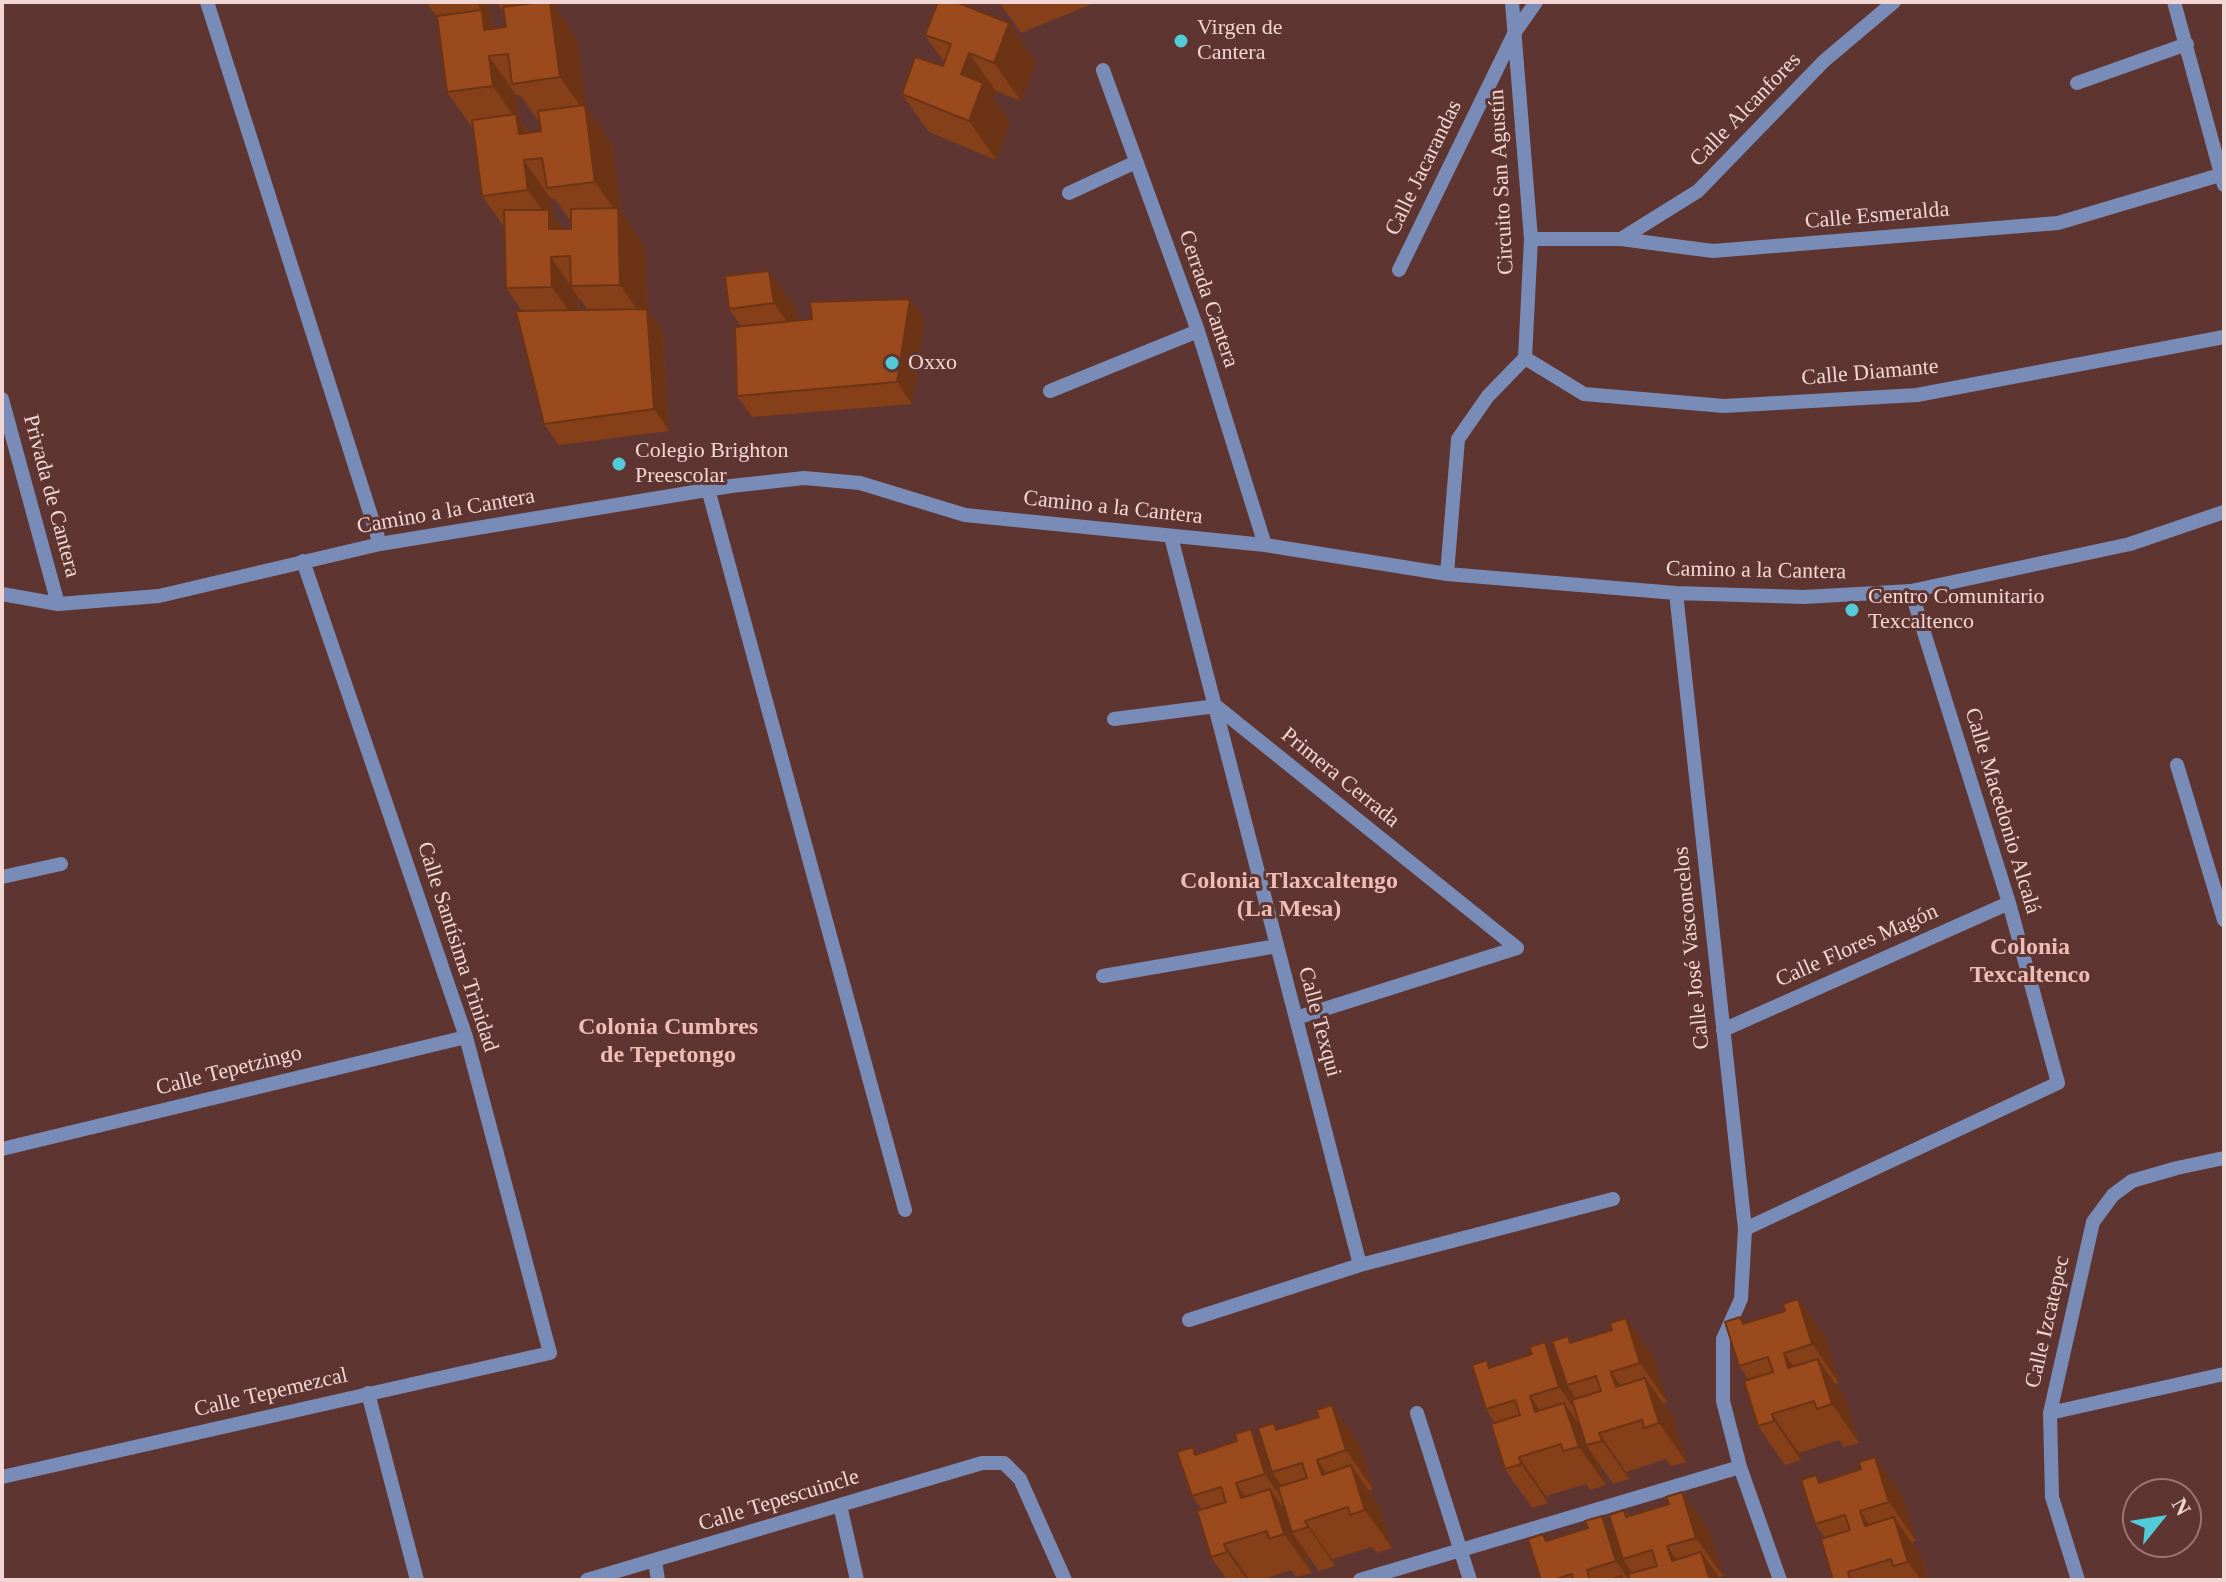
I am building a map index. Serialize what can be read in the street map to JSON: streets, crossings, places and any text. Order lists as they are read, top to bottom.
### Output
{
  "streets": {
    "street": [
      "Calle Alcanfores",
      "Calle Jacarandas",
      "Circuito San Agustín",
      "Calle Esmeralda",
      "Cerrada Cantera",
      "Calle Diamante",
      "Privada de Cantera",
      "Camino a la Cantera",
      "Primera Cerrada",
      "Calle Macedonio Alcalá",
      "Calle Flores Magón",
      "Calle Santísima Trinidad",
      "Calle José Vasconcelos",
      "Calle Texqui",
      "Calle Tepetzingo",
      "Calle Izcatepec",
      "Calle Tepemezcal",
      "Calle Tepescuincle"
    ]
  },
  "crossings": [
    ["Calle Alcanfores", "Calle Esmeralda"],
    ["Calle Jacarandas", "Circuito San Agustín"],
    ["Circuito San Agustín", "Calle Esmeralda"],
    ["Circuito San Agustín", "Calle Diamante"],
    ["Cerrada Cantera", "Camino a la Cantera"],
    ["Privada de Cantera", "Camino a la Cantera"],
    ["Camino a la Cantera", "Calle Macedonio Alcalá"],
    ["Camino a la Cantera", "Calle Santísima Trinidad"],
    ["Camino a la Cantera", "Calle José Vasconcelos"],
    ["Camino a la Cantera", "Calle Texqui"],
    ["Primera Cerrada", "Calle Texqui"],
    ["Calle Macedonio Alcalá", "Calle Flores Magón"],
    ["Calle Macedonio Alcalá", "Calle José Vasconcelos"],
    ["Calle Flores Magón", "Calle José Vasconcelos"],
    ["Calle Santísima Trinidad", "Calle Tepetzingo"],
    ["Calle Santísima Trinidad", "Calle Tepemezcal"]
  ],
  "districts": ["Colonia Tlaxcaltengo (La Mesa)", "Colonia Texcaltenco", "Colonia Cumbres de Tepetongo"],
  "places": [
    "Virgen de Cantera",
    "Oxxo",
    "Colegio Brighton Preescolar",
    "Centro Comunitario Texcaltenco"
  ],
  "north": "top right"
}
